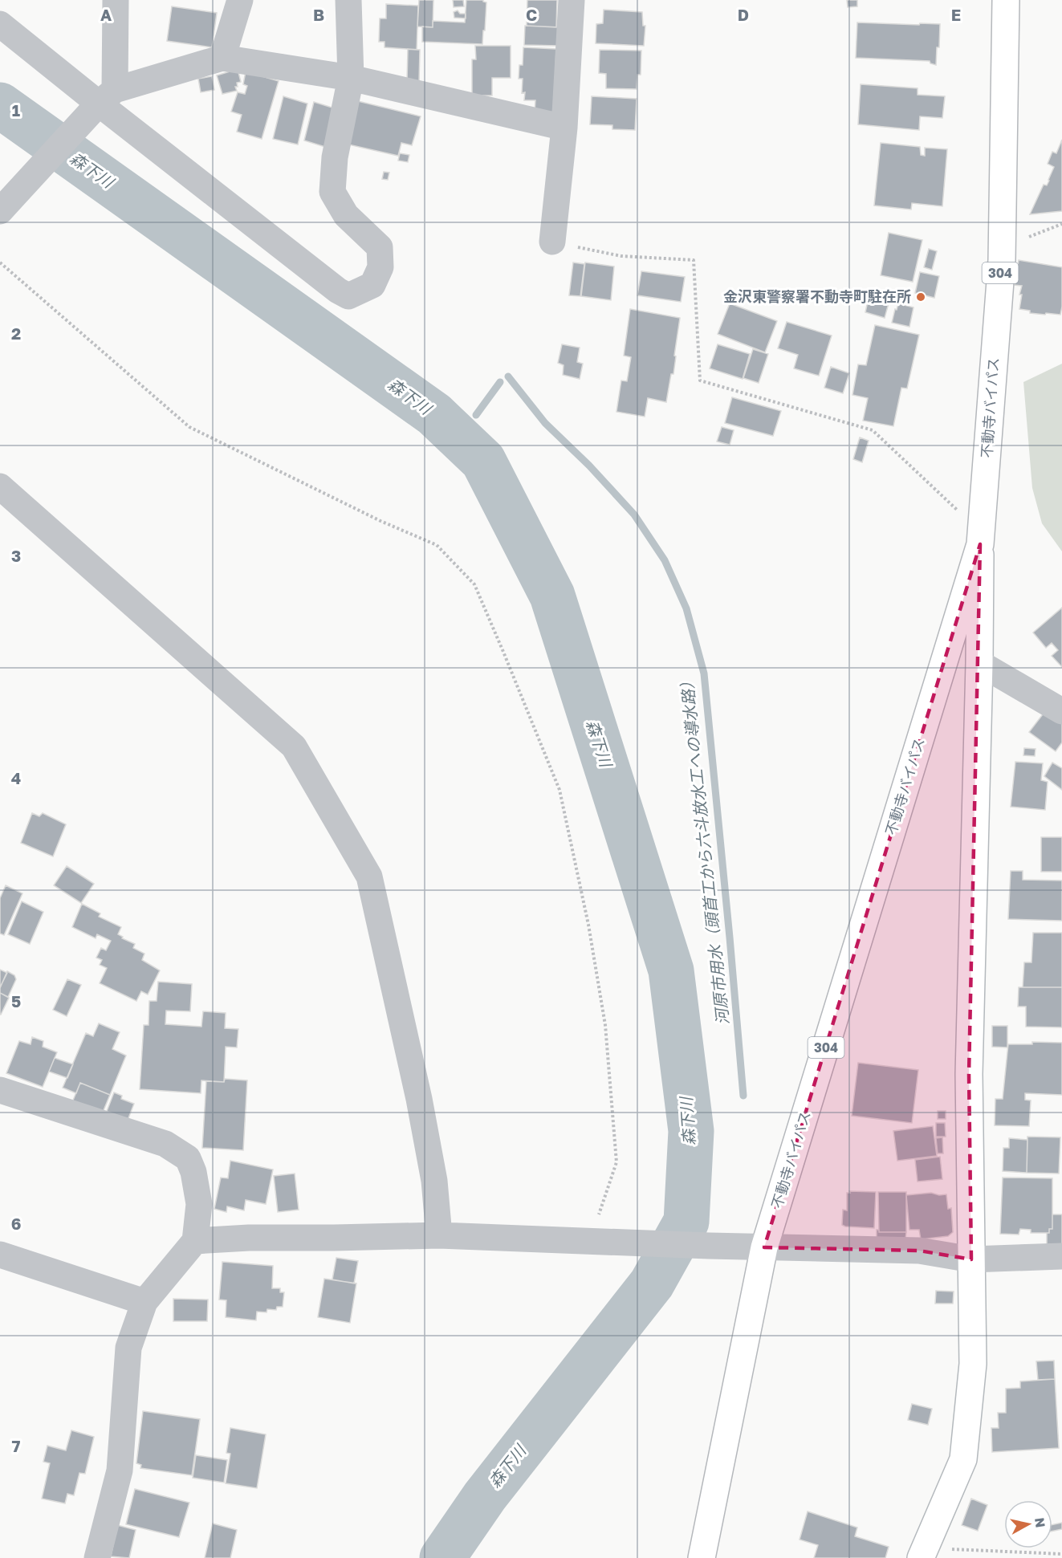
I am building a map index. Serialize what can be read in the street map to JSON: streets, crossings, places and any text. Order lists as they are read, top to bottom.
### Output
{
  "streets": {
    "main road": ["304", "不動寺バイパス"]
  },
  "water": ["森下川", "河原市用水（頭首工から六斗放水工への導水路）"],
  "places": ["金沢東警察署不動寺町駐在所"],
  "north": "right",
  "grid": {
    "columns": [
      "A",
      "B",
      "C",
      "D",
      "E"
    ],
    "rows": [
      "1",
      "2",
      "3",
      "4",
      "5",
      "6",
      "7"
    ]
  }
}
